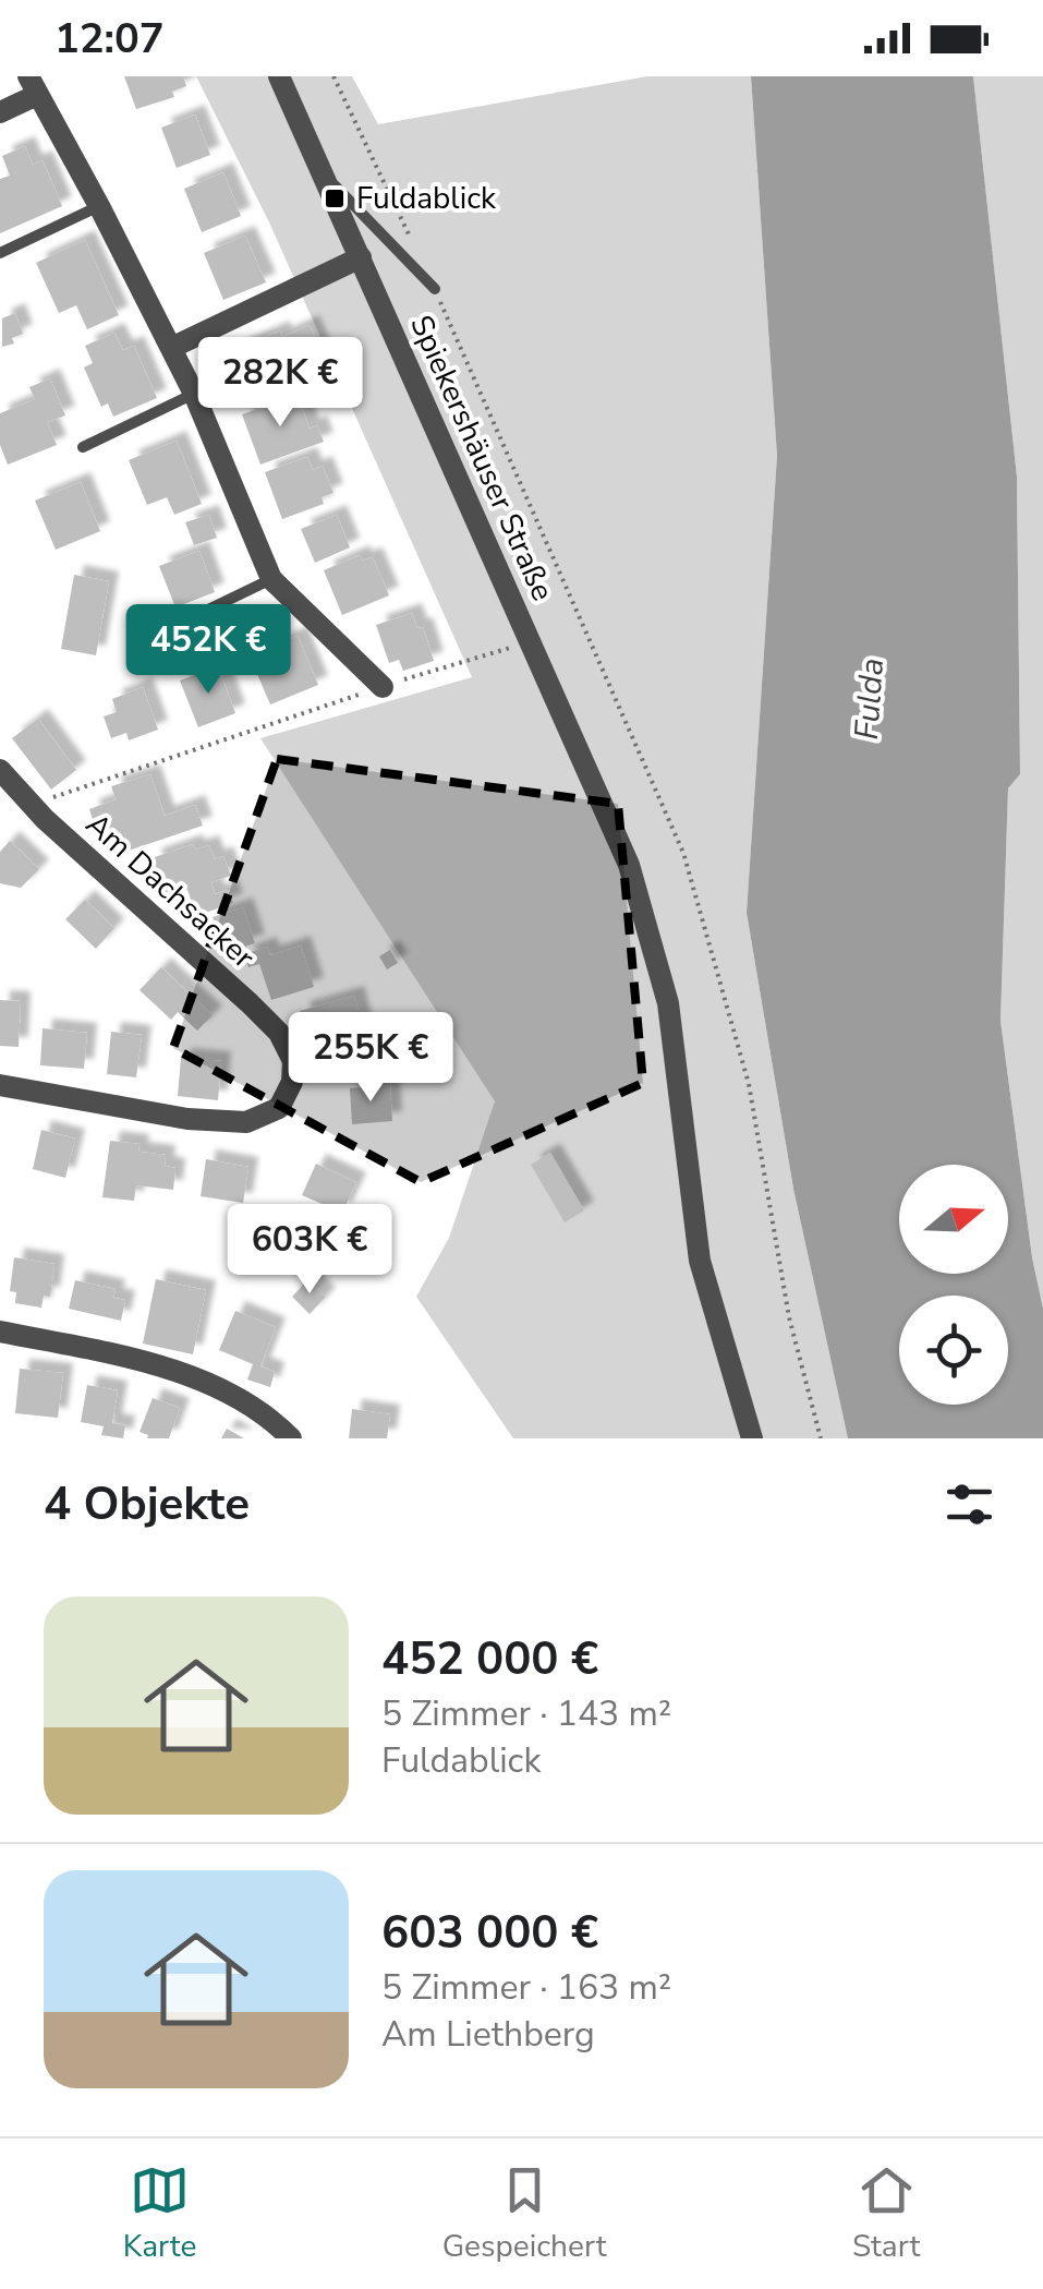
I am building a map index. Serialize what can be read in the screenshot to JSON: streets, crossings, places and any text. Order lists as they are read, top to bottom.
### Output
{
  "streets": {
    "street": ["Spiekershäuser Straße", "Am Dachsacker"]
  },
  "water": ["Fulda"],
  "places": {
    "transit": ["Fuldablick"]
  },
  "north": "right",
  "page": {
    "status": "12:07",
    "price": [
      "282K €",
      "452K €",
      "255K €",
      "603K €"
    ],
    "heading": "4 Objekte",
    "list": [
      {
        "name": "452 000 €",
        "note": "5 Zimmer · 143 m² · Fuldablick"
      },
      {
        "name": "603 000 €",
        "note": "5 Zimmer · 163 m² · Am Liethberg"
      }
    ],
    "tabs": ["Karte", "Gespeichert", "Start"]
  }
}
